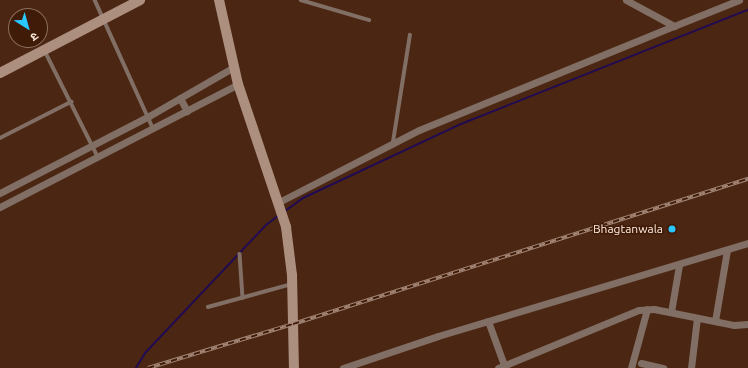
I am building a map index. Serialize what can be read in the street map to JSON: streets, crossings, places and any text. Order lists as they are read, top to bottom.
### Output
{
  "places": ["Bhagtanwala"],
  "north": "bottom right"
}
